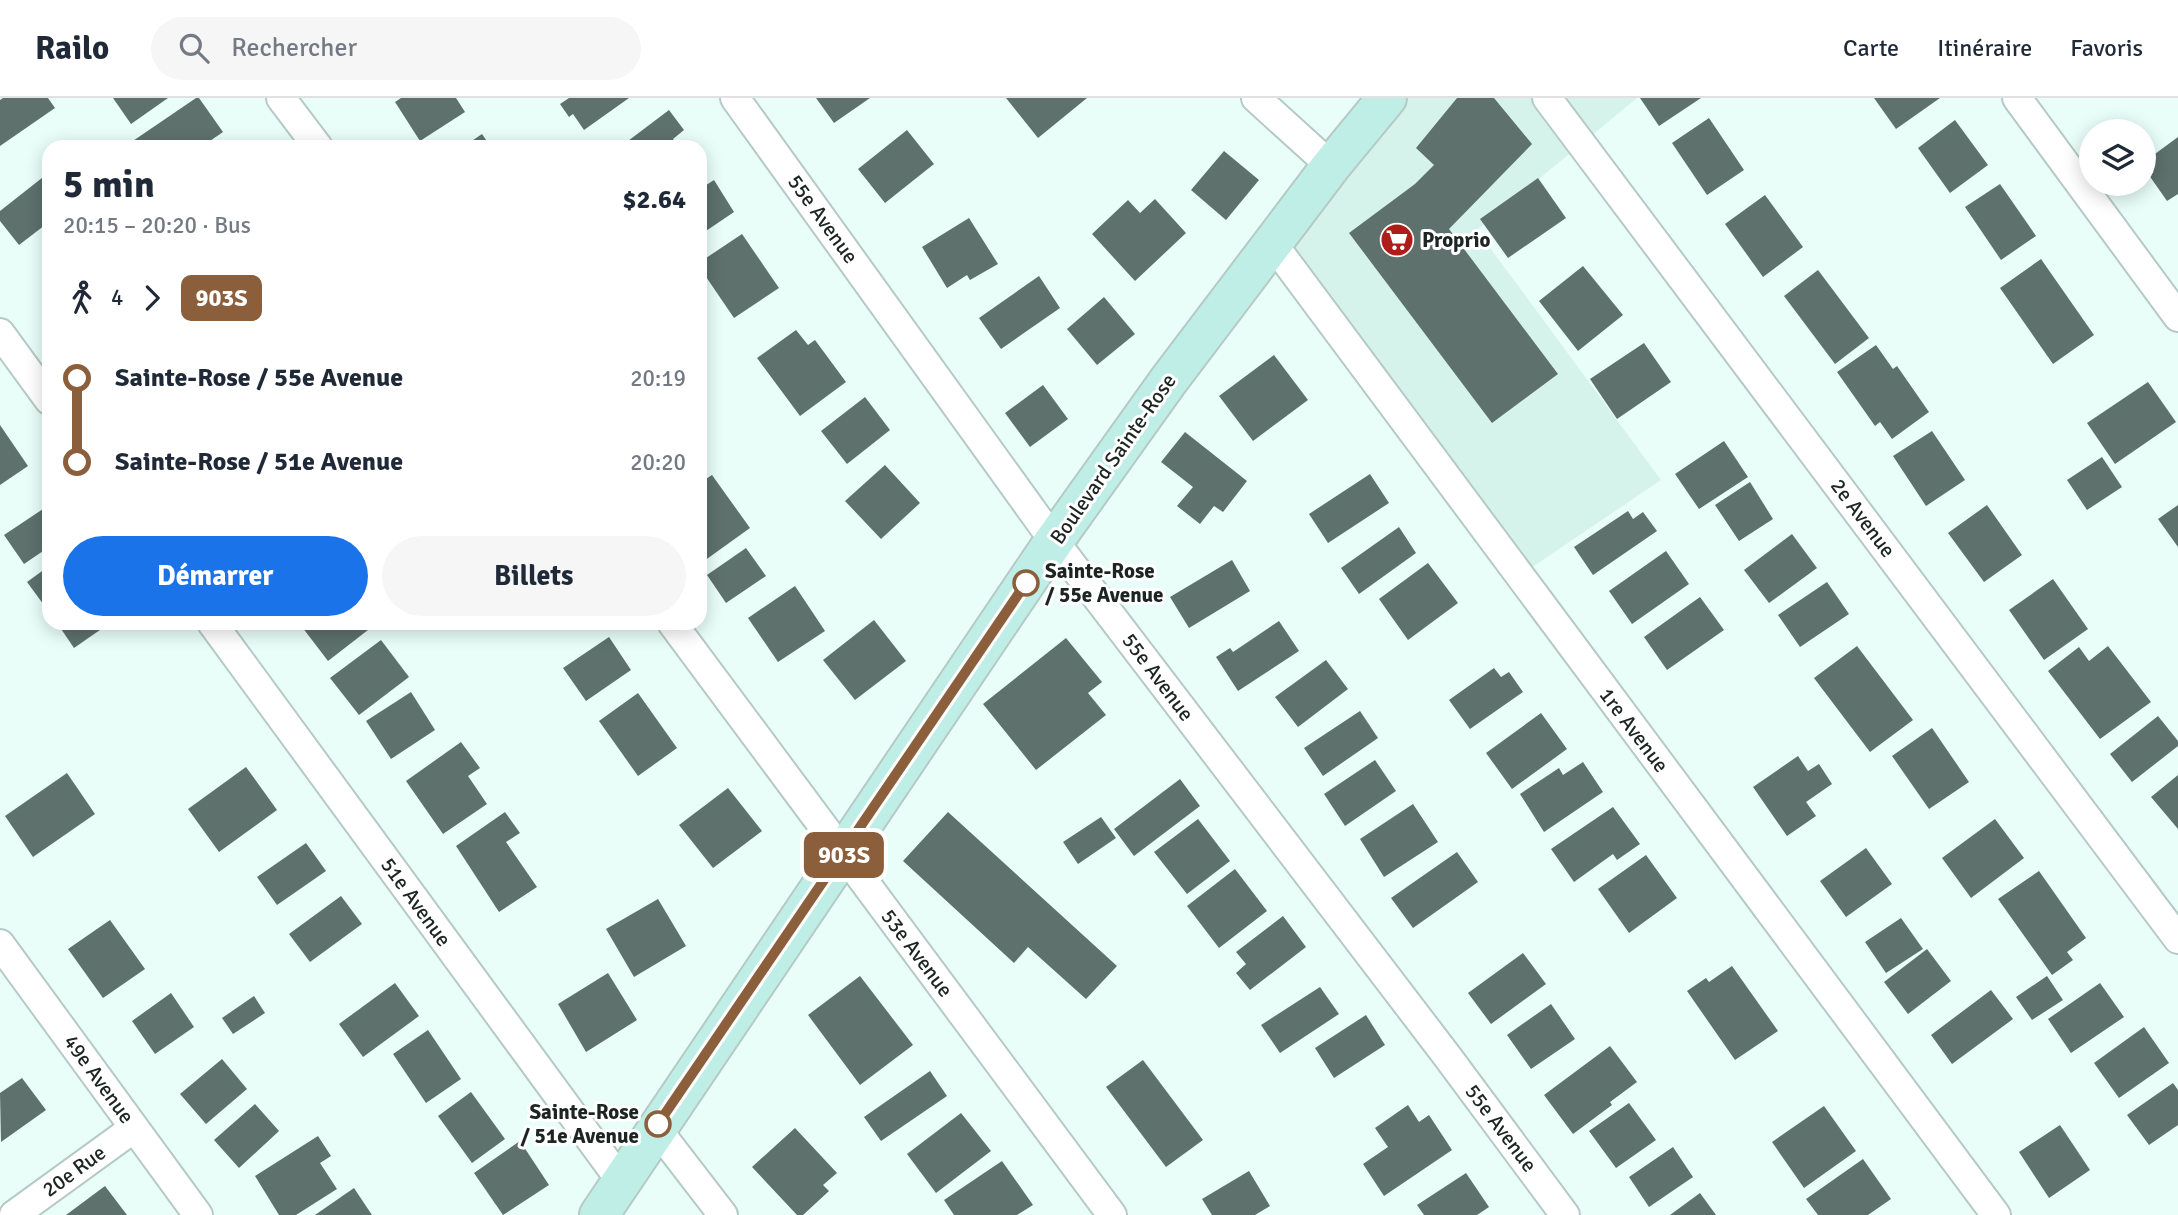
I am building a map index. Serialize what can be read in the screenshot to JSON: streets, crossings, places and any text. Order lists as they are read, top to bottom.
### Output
{
  "streets": {
    "street": [
      "55e Avenue",
      "Boulevard Sainte-Rose",
      "2e Avenue",
      "1re Avenue",
      "51e Avenue",
      "53e Avenue",
      "49e Avenue",
      "20e Rue"
    ]
  },
  "crossings": [
    ["55e Avenue", "Boulevard Sainte-Rose"],
    ["Boulevard Sainte-Rose", "1re Avenue"],
    ["Boulevard Sainte-Rose", "51e Avenue"],
    ["Boulevard Sainte-Rose", "53e Avenue"],
    ["49e Avenue", "20e Rue"]
  ],
  "places": {
    "supermarket": ["Proprio"],
    "other": ["Sainte-Rose / 55e Avenue", "Sainte-Rose / 51e Avenue"]
  },
  "lines": ["bus line 903S"],
  "page": {
    "header": "Railo",
    "search": "Rechercher",
    "nav": ["Carte", "Itinéraire", "Favoris"],
    "on_map": "903S",
    "heading": ["5 min", "20:15 – 20:20 · Bus", "$2.64"],
    "legs": ["4", "903S"],
    "list": [
      {
        "name": "Sainte-Rose / 55e Avenue",
        "value": "20:19"
      },
      {
        "name": "Sainte-Rose / 51e Avenue",
        "value": "20:20"
      }
    ],
    "buttons": ["Démarrer", "Billets"]
  }
}
